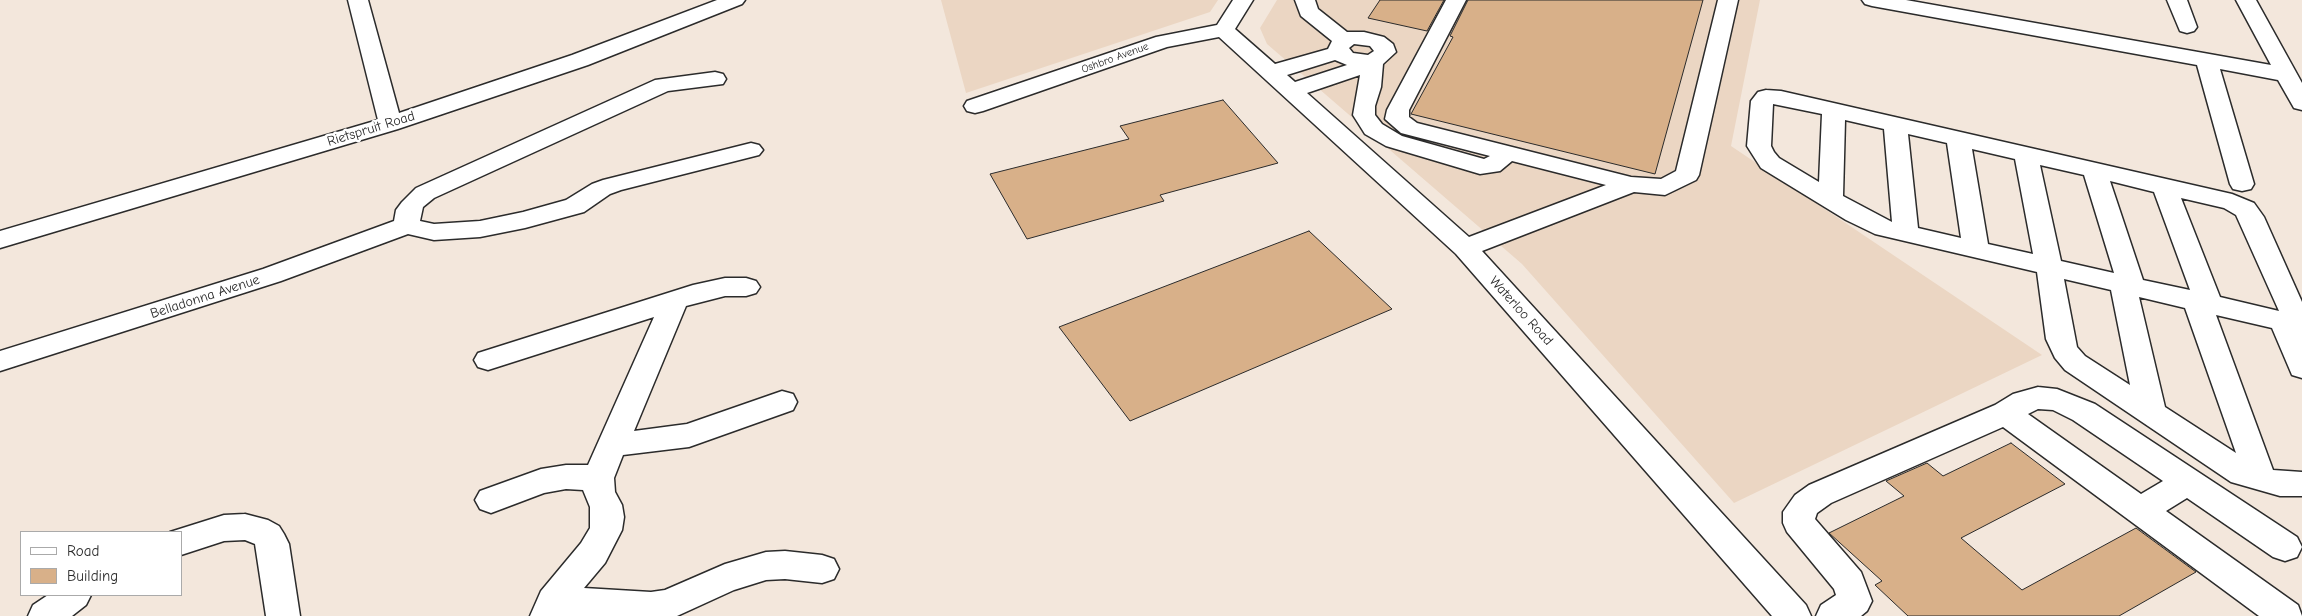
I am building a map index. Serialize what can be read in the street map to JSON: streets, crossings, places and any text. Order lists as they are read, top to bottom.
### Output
{
  "streets": {
    "street": [
      "Oshbro Avenue",
      "Rietspruit Road",
      "Belladonna Avenue",
      "Waterloo Road"
    ]
  },
  "crossings": [
    ["Oshbro Avenue", "Waterloo Road"]
  ],
  "legend": ["Road", "Building"]
}
